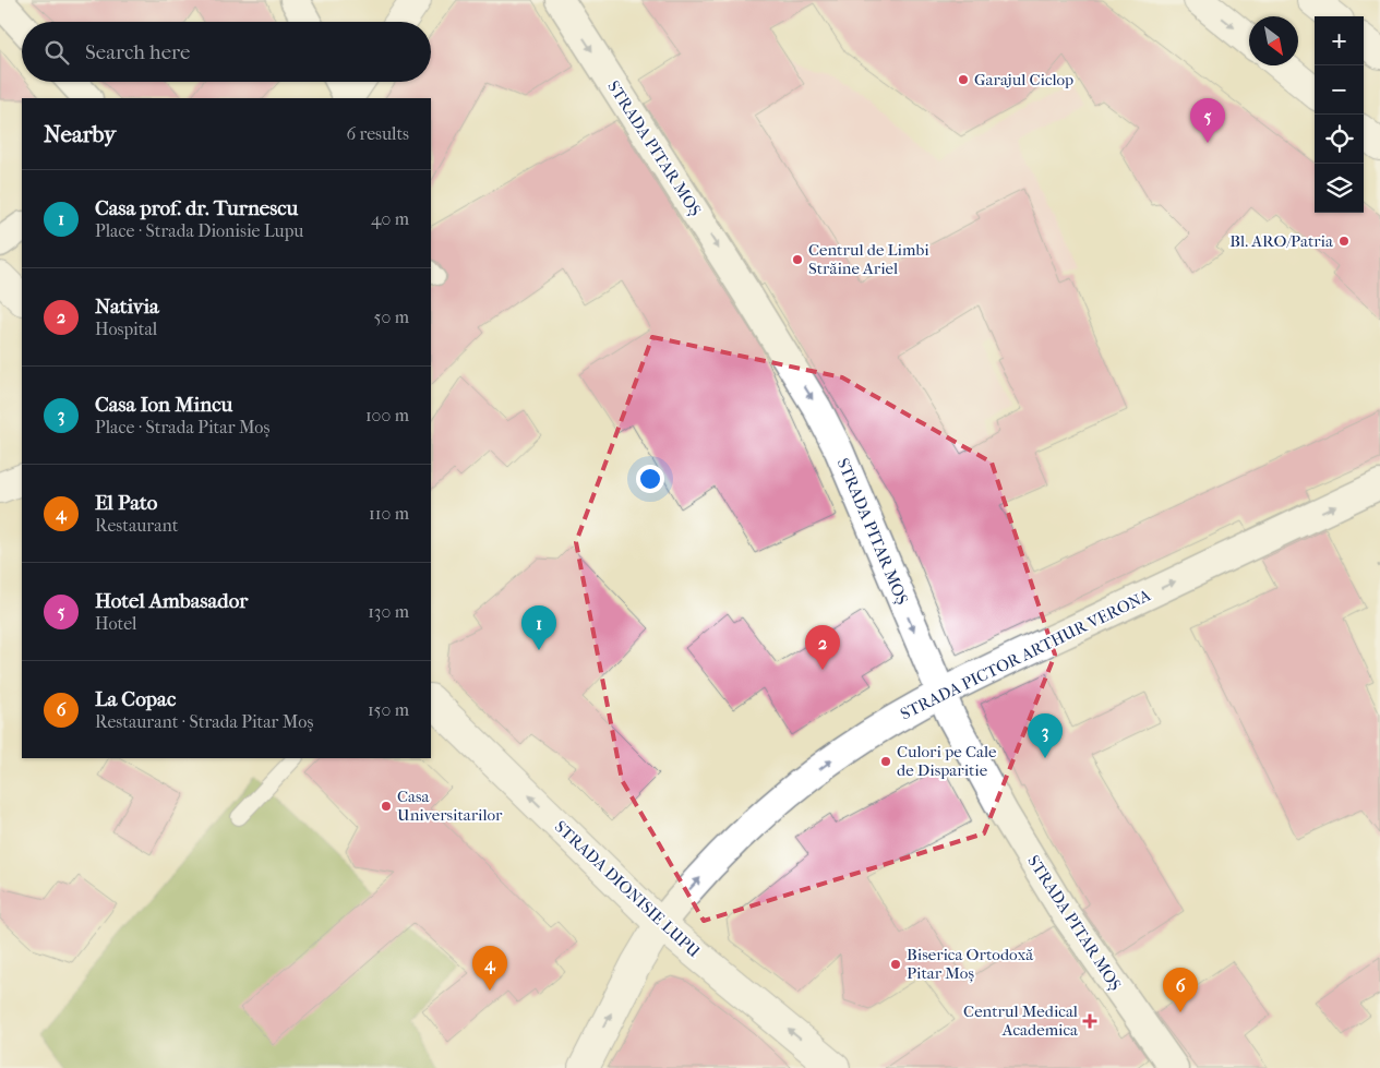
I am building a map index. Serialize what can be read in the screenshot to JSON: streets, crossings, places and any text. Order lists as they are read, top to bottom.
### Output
{
  "streets": {
    "street": ["STRADA PITAR MOȘ", "STRADA PICTOR ARTHUR VERONA", "STRADA DIONISIE LUPU"]
  },
  "crossings": [
    ["STRADA PITAR MOȘ", "STRADA PICTOR ARTHUR VERONA"],
    ["STRADA PICTOR ARTHUR VERONA", "STRADA DIONISIE LUPU"]
  ],
  "one_way": ["STRADA PITAR MOȘ", "STRADA PICTOR ARTHUR VERONA", "STRADA DIONISIE LUPU"],
  "places": {
    "other": [
      "Garajul Ciclop",
      "Bl. ARO/Patria",
      "Centrul de Limbi Străine Ariel",
      "Culori pe Cale de Disparitie",
      "Casa Universitarilor",
      "Biserica Ortodoxă Pitar Moș"
    ],
    "health": ["Centrul Medical Academica"]
  },
  "north": "bottom right",
  "page": {
    "map_buttons": ["+", "−"],
    "search": "Search here",
    "pins": [
      "5",
      "1",
      "2",
      "3",
      "4",
      "6"
    ],
    "heading": ["Nearby", "6 results"],
    "list": [
      {
        "mark": "1",
        "name": "Casa prof. dr. Turnescu",
        "note": "Place · Strada Dionisie Lupu",
        "value": "40 m"
      },
      {
        "mark": "2",
        "name": "Nativia",
        "note": "Hospital",
        "value": "50 m"
      },
      {
        "mark": "3",
        "name": "Casa Ion Mincu",
        "note": "Place · Strada Pitar Moș",
        "value": "100 m"
      },
      {
        "mark": "4",
        "name": "El Pato",
        "note": "Restaurant",
        "value": "110 m"
      },
      {
        "mark": "5",
        "name": "Hotel Ambasador",
        "note": "Hotel",
        "value": "130 m"
      },
      {
        "mark": "6",
        "name": "La Copac",
        "note": "Restaurant · Strada Pitar Moș",
        "value": "150 m"
      }
    ]
  }
}
